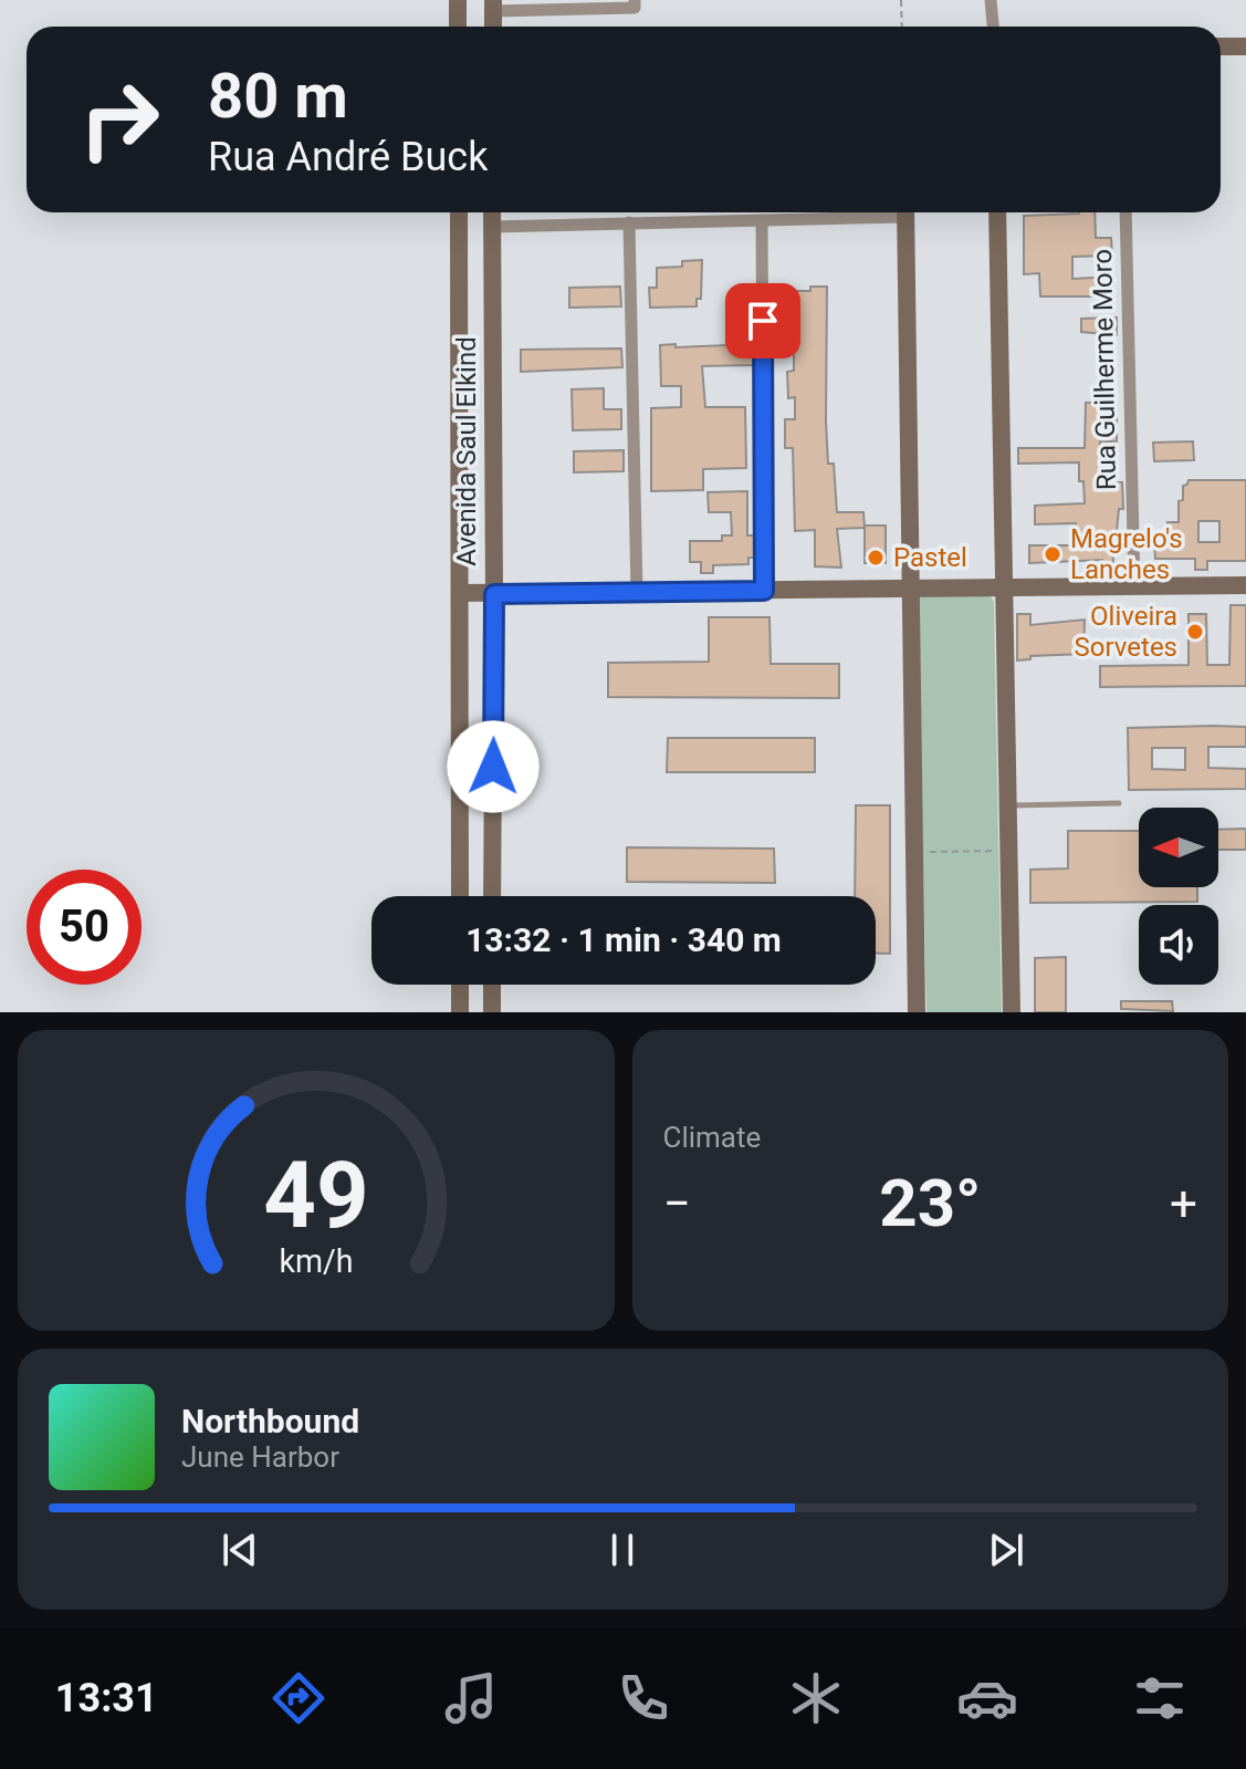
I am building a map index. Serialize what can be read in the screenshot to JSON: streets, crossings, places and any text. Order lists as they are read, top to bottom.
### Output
{
  "streets": {
    "street": ["Rua Guilherme Moro", "Avenida Saul Elkind"]
  },
  "places": ["Magrelo's Lanches", "Pastel", "Oliveira Sorvetes"],
  "north": "left",
  "page": {
    "turn": ["80 m", "Rua André Buck"],
    "limit": "50",
    "trip": "13:32 · 1 min · 340 m",
    "tile": "Climate",
    "heat": ["−", "23°", "+"],
    "song": ["Northbound", "June Harbor"],
    "tabs": "13:31",
    "gauge": ["49", "km/h"]
  }
}
